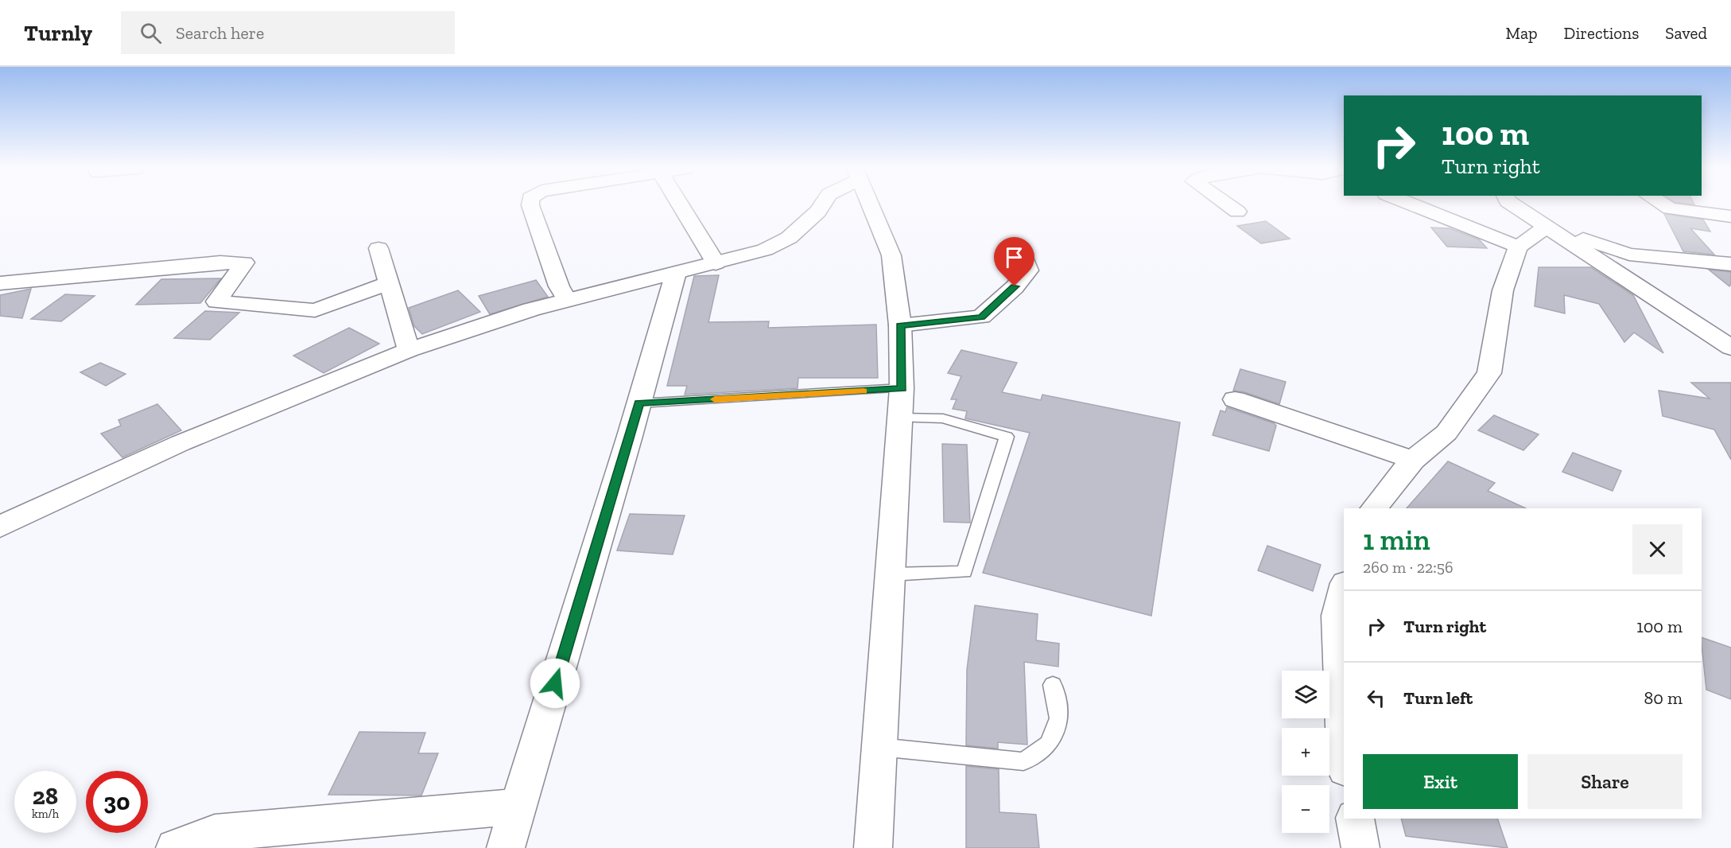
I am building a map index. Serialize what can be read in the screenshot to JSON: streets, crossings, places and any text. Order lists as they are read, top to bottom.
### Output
{
  "page": {
    "header": "Turnly",
    "search": "Search here",
    "nav": ["Map", "Directions", "Saved"],
    "turn": ["100 m", "Turn right"],
    "heading": ["1 min", "260 m · 22:56"],
    "list": [
      {
        "name": "Turn right",
        "value": "100 m"
      },
      {
        "name": "Turn left",
        "value": "80 m"
      }
    ],
    "map_buttons": ["+", "−"],
    "buttons": ["Exit", "Share"],
    "speed": "28 km/h",
    "limit": "30"
  }
}
